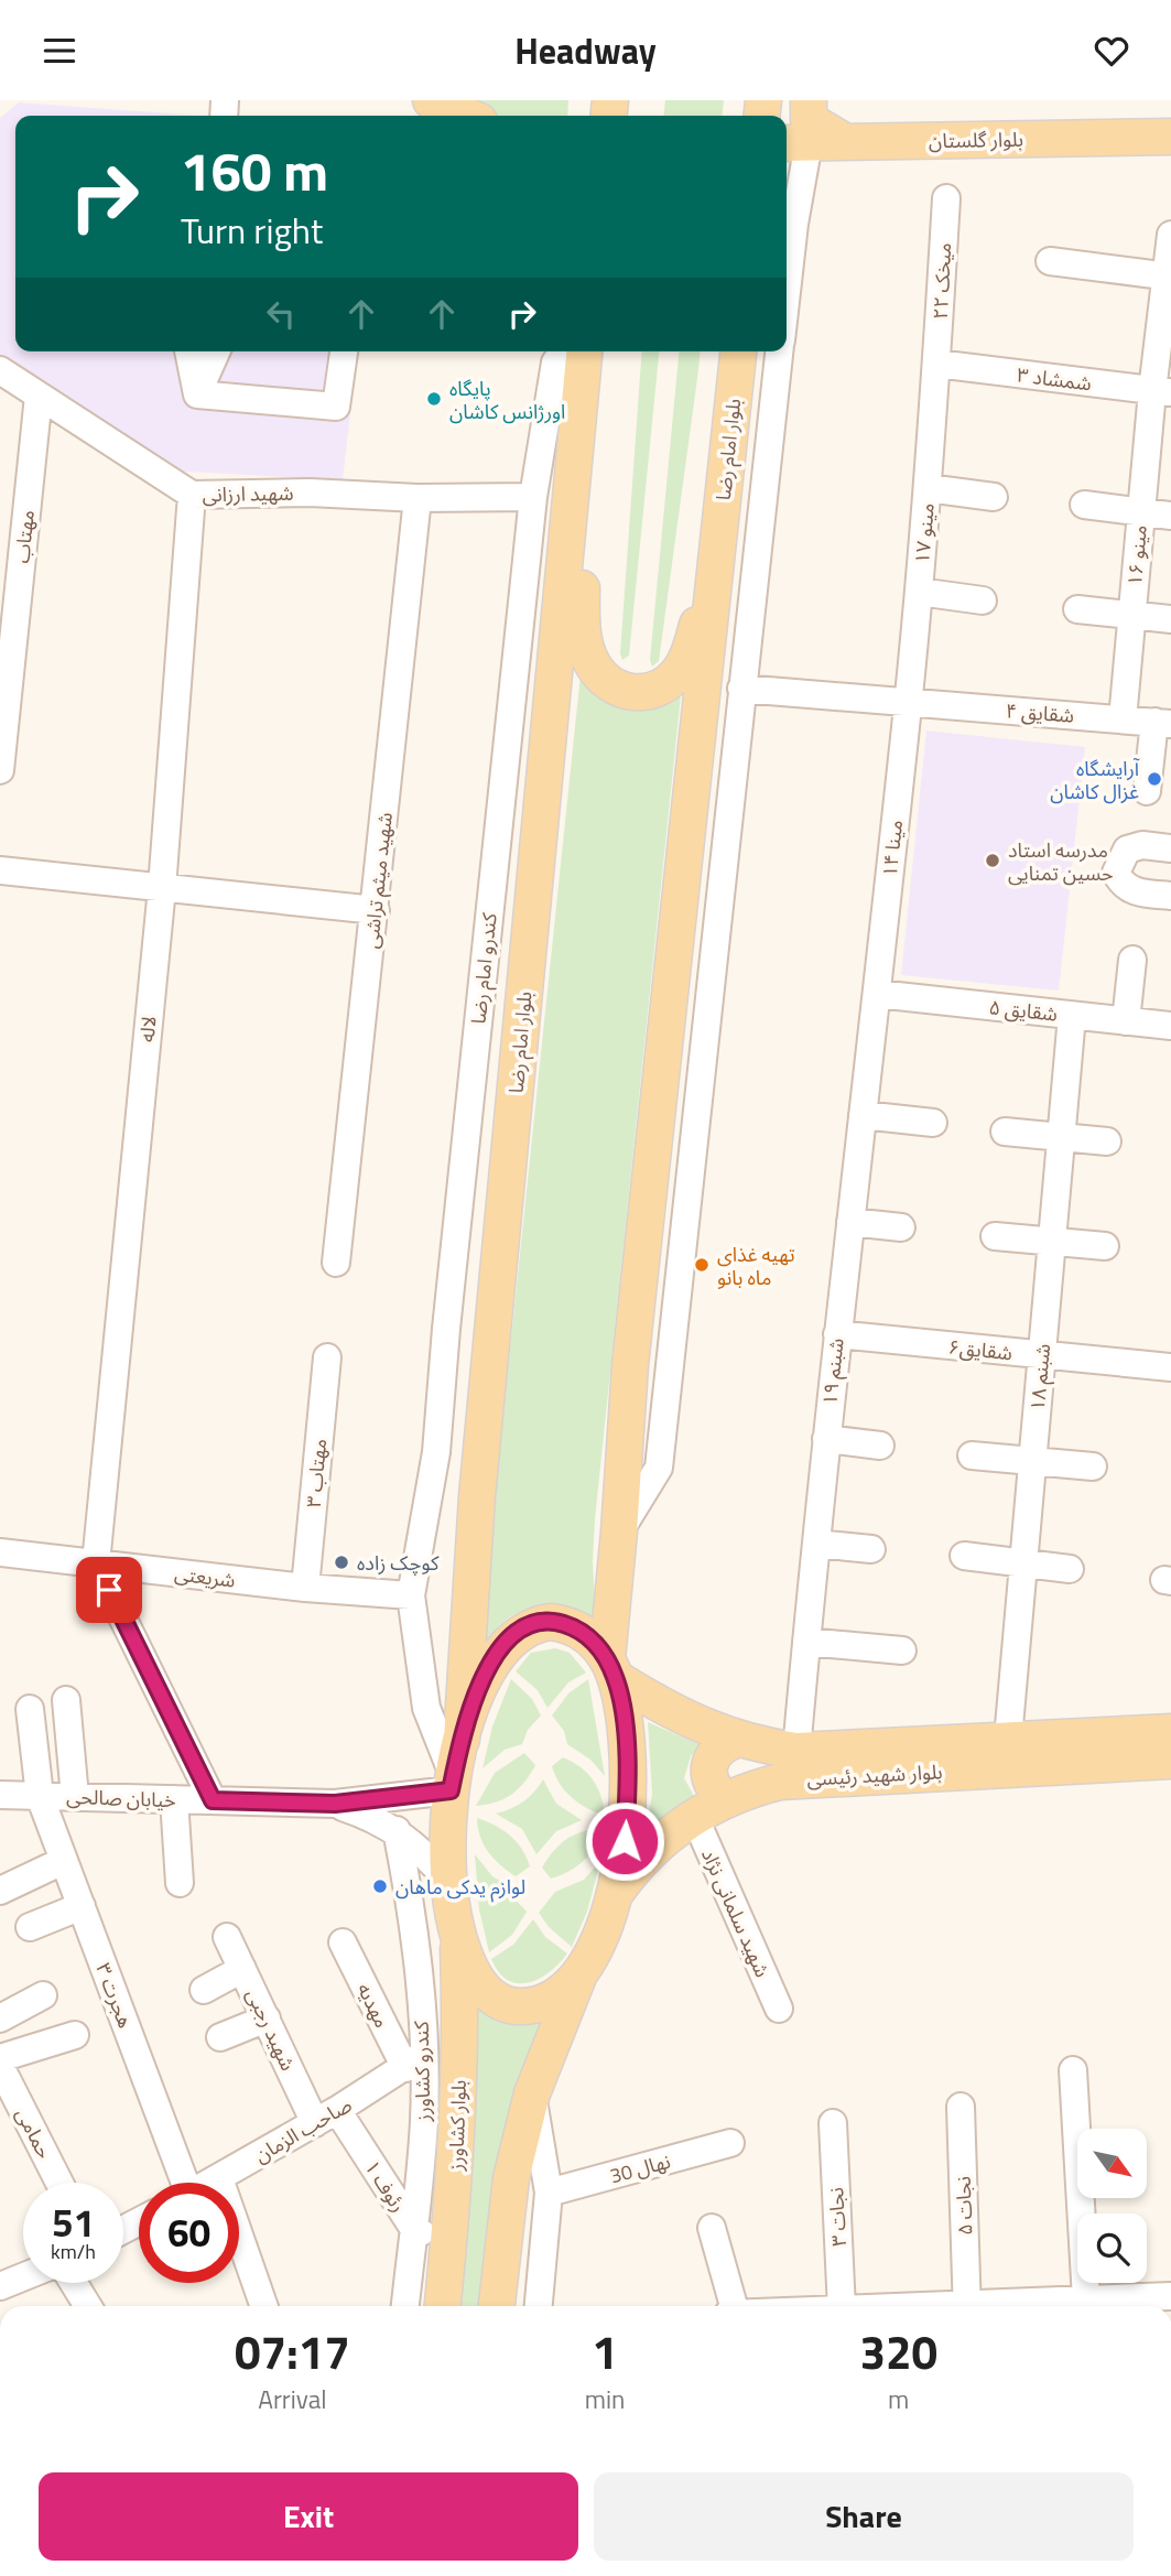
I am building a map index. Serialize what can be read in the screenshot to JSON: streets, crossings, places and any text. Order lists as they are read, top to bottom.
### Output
{
  "streets": {
    "main road": [
      "بلوار گلستان",
      "بلوار امام رضا",
      "بلوار شهید رئیسی",
      "بلوار کشاورز"
    ],
    "street": [
      "میخک ۲۲",
      "شمشاد ۳",
      "شهید ارزانی",
      "مینو ۱۷",
      "مهتاب",
      "مینو ۱۶",
      "شقایق ۴",
      "مینا ۱۴",
      "شهید میثم تراشی",
      "کندرو امام رضا",
      "شقایق ۵",
      "لاله",
      "شقایق۶",
      "شبنم ۱۹",
      "شبنم ۱۸",
      "مهتاب ۳",
      "شریعتی",
      "خیابان صالحی",
      "شهید سلمانی نژاد",
      "هجرت ۳",
      "مهدیه",
      "شهید رجبی",
      "کندرو کشاورز",
      "صاحب الزمان",
      "حمامی",
      "نهال 30",
      "رئوف ۱",
      "نجات ۵",
      "نجات ۳"
    ]
  },
  "crossings": [
    ["میخک ۲۲", "شمشاد ۳"],
    ["میخک ۲۲", "مینو ۱۷"],
    ["شمشاد ۳", "مینو ۱۷"],
    ["شمشاد ۳", "مینو ۱۶"],
    ["بلوار امام رضا", "بلوار شهید رئیسی"],
    ["شهید ارزانی", "مهتاب"],
    ["شهید ارزانی", "شهید میثم تراشی"],
    ["شهید ارزانی", "کندرو امام رضا"],
    ["شهید ارزانی", "لاله"],
    ["مینو ۱۷", "شقایق ۴"],
    ["مینو ۱۷", "مینا ۱۴"],
    ["مینو ۱۶", "شقایق ۴"],
    ["شقایق ۴", "مینا ۱۴"],
    ["مینا ۱۴", "شقایق ۵"],
    ["مینا ۱۴", "شبنم ۱۹"],
    ["کندرو امام رضا", "شریعتی"],
    ["شقایق ۵", "شبنم ۱۹"],
    ["شقایق ۵", "شبنم ۱۸"],
    ["لاله", "شریعتی"],
    ["شقایق۶", "شبنم ۱۹"],
    ["شقایق۶", "شبنم ۱۸"],
    ["شبنم ۱۹", "بلوار شهید رئیسی"],
    ["شبنم ۱۸", "بلوار شهید رئیسی"],
    ["مهتاب ۳", "شریعتی"],
    ["بلوار شهید رئیسی", "شهید سلمانی نژاد"],
    ["خیابان صالحی", "هجرت ۳"],
    ["مهدیه", "کندرو کشاورز"],
    ["مهدیه", "صاحب الزمان"],
    ["شهید رجبی", "صاحب الزمان"],
    ["شهید رجبی", "رئوف ۱"],
    ["کندرو کشاورز", "صاحب الزمان"],
    ["کندرو کشاورز", "رئوف ۱"],
    ["بلوار کشاورز", "رئوف ۱"],
    ["صاحب الزمان", "رئوف ۱"]
  ],
  "places": [
    "پایگاه اورژانس کاشان",
    "آرایشگاه غزال کاشان",
    "مدرسه استاد حسین تمنایی",
    "تهیه غذای ماه بانو",
    "کوچک زاده",
    "لوازم یدکی ماهان"
  ],
  "north": "bottom right",
  "page": {
    "header": "Headway",
    "turn": ["160 m", "Turn right"],
    "speed": "51 km/h",
    "limit": "60",
    "eta": [
      "07:17",
      "Arrival",
      "1",
      "min",
      "320",
      "m"
    ],
    "buttons": ["Exit", "Share"]
  }
}
